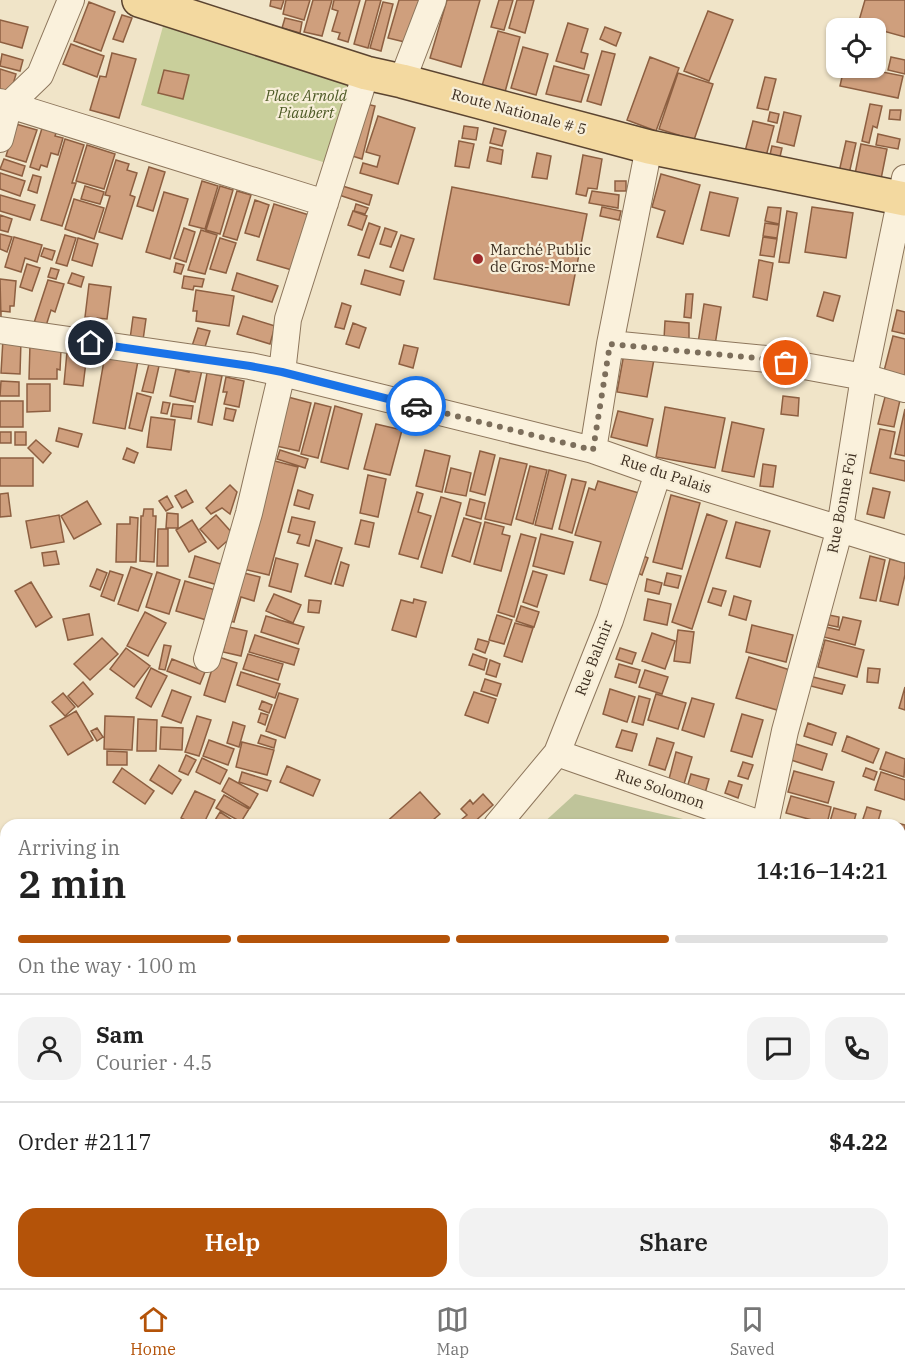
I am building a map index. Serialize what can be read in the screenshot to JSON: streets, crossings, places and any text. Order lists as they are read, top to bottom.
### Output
{
  "streets": {
    "main road": ["Route Nationale # 5"],
    "street": [
      "Rue du Palais",
      "Rue Bonne Foi",
      "Rue Balmir",
      "Rue Solomon"
    ]
  },
  "crossings": [
    ["Route Nationale # 5", "Rue Bonne Foi"],
    ["Rue du Palais", "Rue Bonne Foi"],
    ["Rue du Palais", "Rue Balmir"],
    ["Rue Balmir", "Rue Solomon"]
  ],
  "parks": ["Place Arnold Piaubert"],
  "places": ["Marché Public de Gros-Morne"],
  "page": {
    "heading": ["2 min", "Arriving in", "14:16–14:21"],
    "panel": [
      "Sam",
      "Courier · 4.5",
      "Order #2117",
      "$4.22"
    ],
    "bar": "On the way · 100 m",
    "buttons": ["Help", "Share"],
    "tabs": ["Home", "Map", "Saved"]
  }
}
